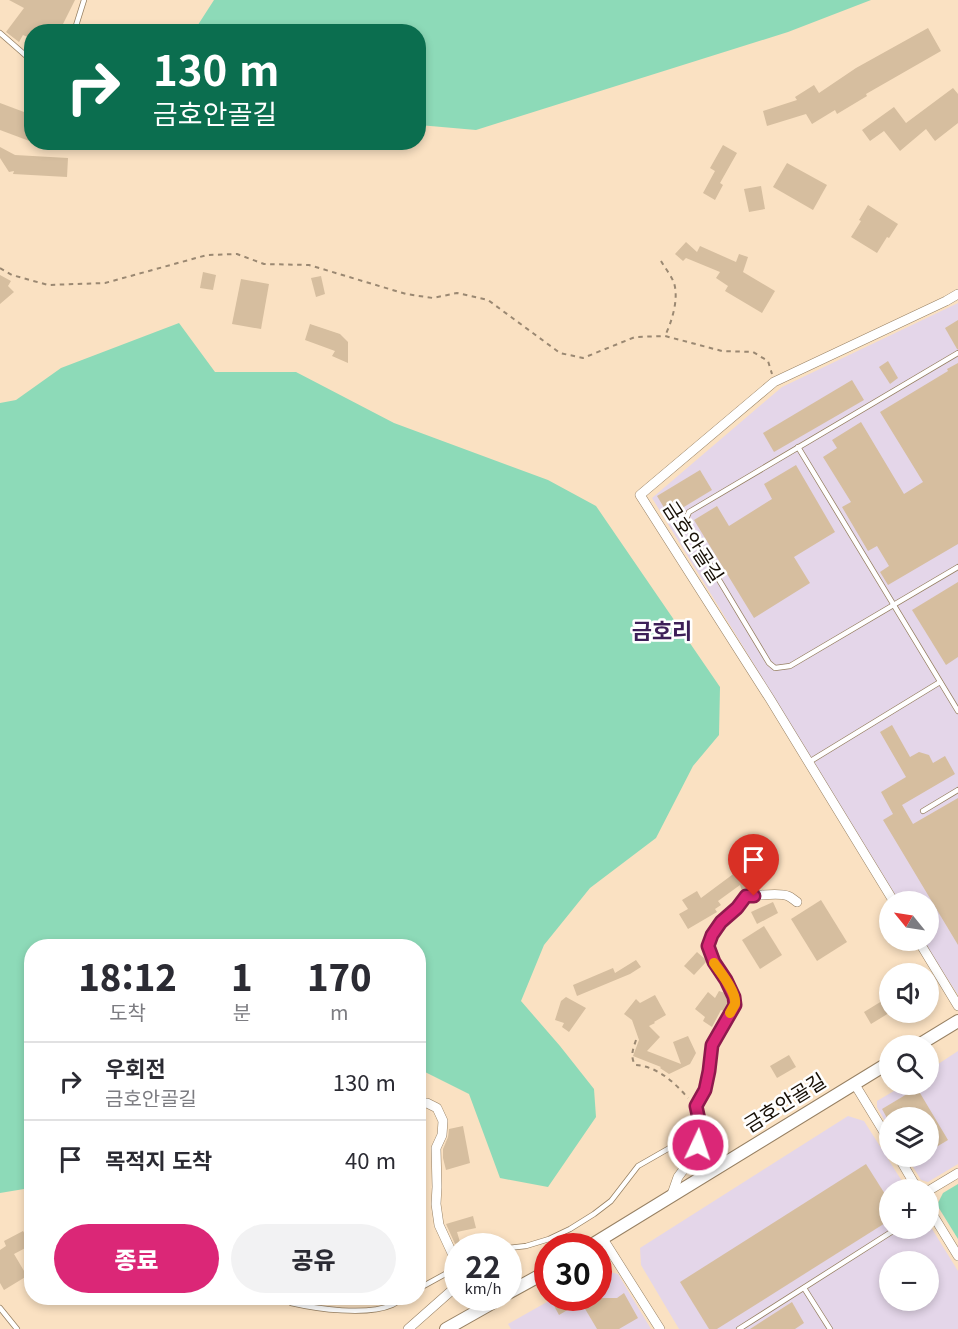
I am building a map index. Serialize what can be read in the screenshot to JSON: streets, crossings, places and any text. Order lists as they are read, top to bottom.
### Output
{
  "streets": {
    "street": ["금호안골길"]
  },
  "districts": ["금호리"],
  "north": "top left",
  "page": {
    "turn": ["130 m", "금호안골길"],
    "map_buttons": ["+", "−"],
    "eta": [
      "18:12",
      "도착",
      "1",
      "분",
      "170",
      "m"
    ],
    "list": [
      {
        "name": "우회전",
        "note": "금호안골길",
        "value": "130 m"
      },
      {
        "name": "목적지 도착",
        "value": "40 m"
      }
    ],
    "buttons": ["종료", "공유"],
    "speed": "22 km/h",
    "limit": "30"
  }
}
